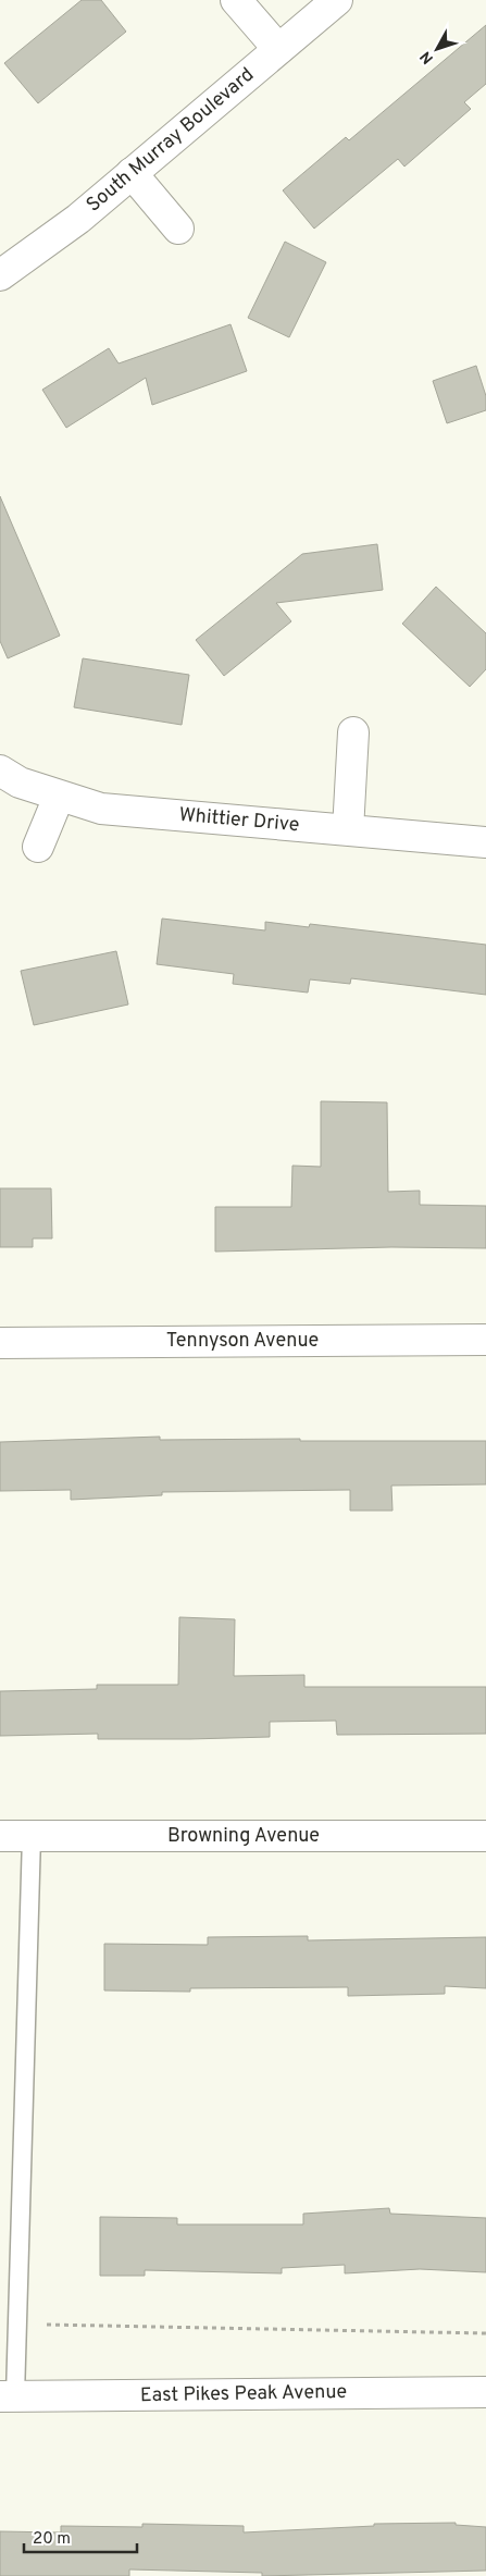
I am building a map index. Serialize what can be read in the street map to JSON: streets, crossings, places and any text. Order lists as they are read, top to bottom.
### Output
{
  "streets": {
    "street": [
      "South Murray Boulevard",
      "Whittier Drive",
      "Tennyson Avenue",
      "Browning Avenue",
      "East Pikes Peak Avenue"
    ]
  },
  "scale_bar": "20 m",
  "north": "bottom left"
}
